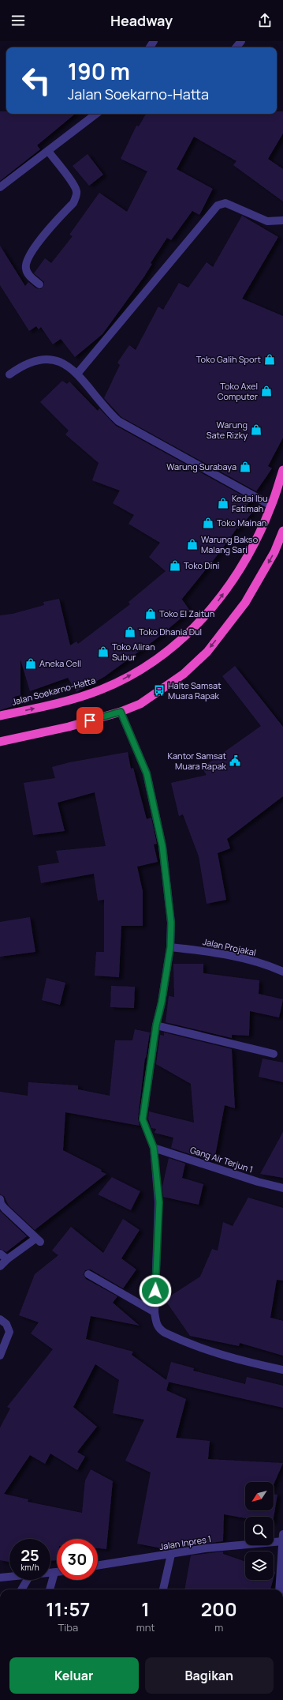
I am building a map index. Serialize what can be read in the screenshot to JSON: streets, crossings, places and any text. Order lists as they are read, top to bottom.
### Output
{
  "streets": {
    "highway": ["Jalan Soekarno-Hatta"],
    "street": ["Jalan Projakal", "Gang Air Terjun 1", "Jalan Inpres 1"]
  },
  "places": {
    "shop": [
      "Toko Galih Sport",
      "Toko Axel Computer",
      "Warung Sate Rizky",
      "Warung Surabaya",
      "Kedai Ibu Fatimah",
      "Toko Mainan",
      "Warung Bakso Malang Sari",
      "Toko Dini",
      "Toko El Zaitun",
      "Toko Dhania Dul",
      "Toko Aliran Subur",
      "Aneka Cell"
    ],
    "bus stop": ["Halte Samsat Muara Rapak"],
    "public building": ["Kantor Samsat Muara Rapak"]
  },
  "north": "bottom left",
  "page": {
    "header": "Headway",
    "turn": ["190 m", "Jalan Soekarno-Hatta"],
    "speed": "25 km/h",
    "limit": "30",
    "eta": [
      "11:57",
      "Tiba",
      "1",
      "mnt",
      "200",
      "m"
    ],
    "buttons": ["Keluar", "Bagikan"]
  }
}
